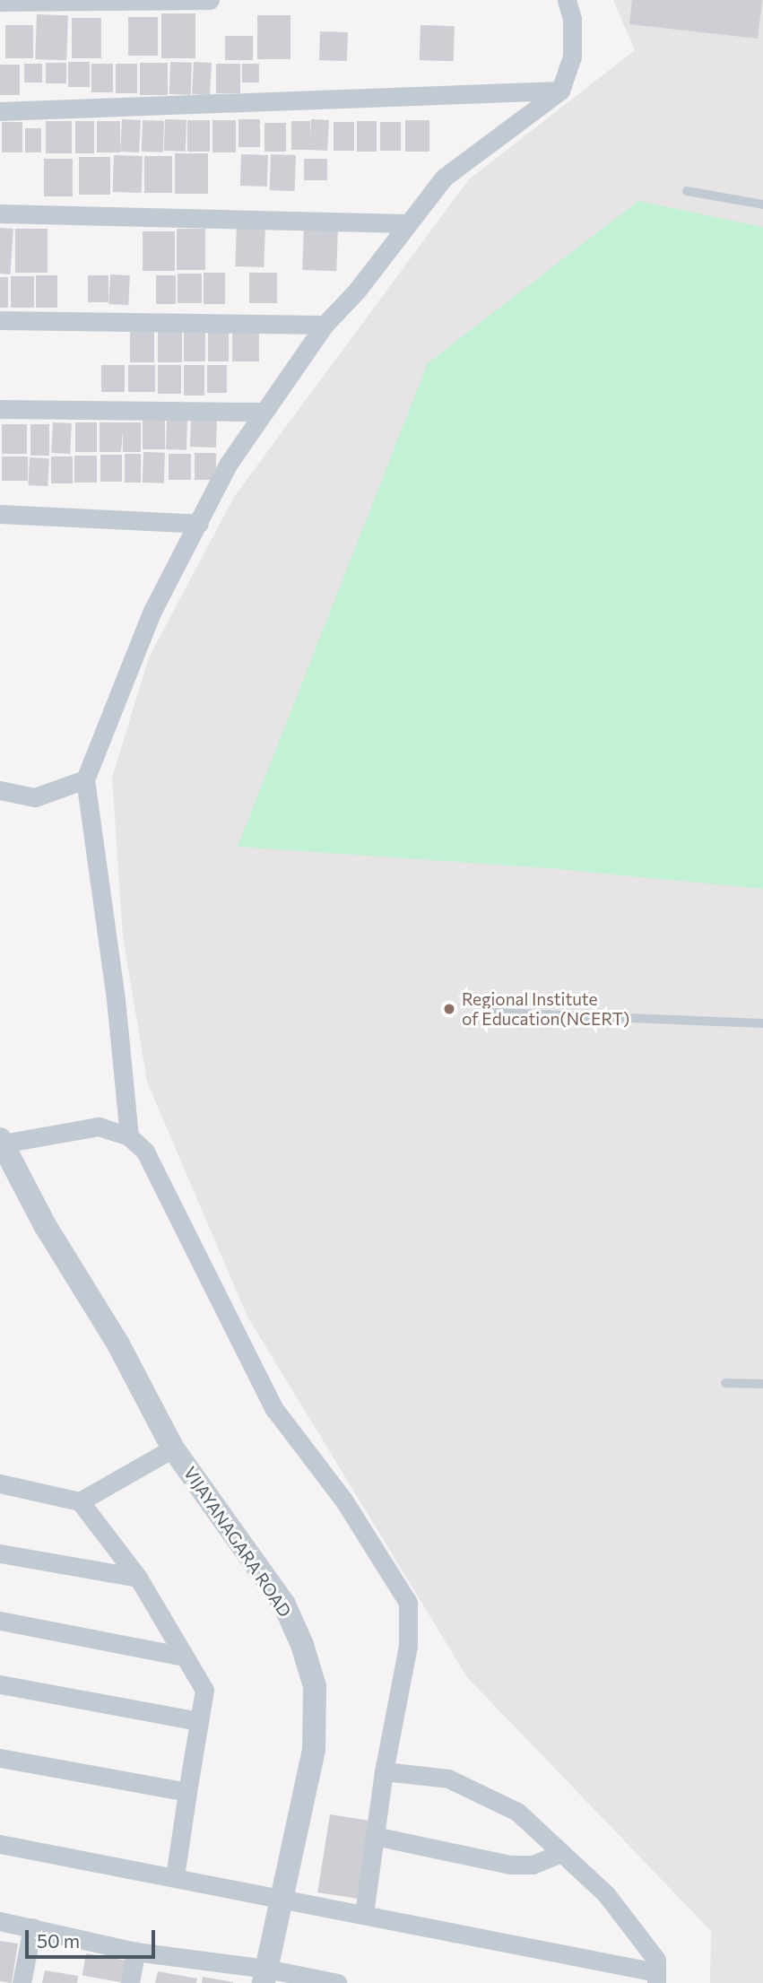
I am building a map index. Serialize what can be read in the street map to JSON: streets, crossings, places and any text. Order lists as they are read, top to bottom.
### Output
{
  "streets": {
    "street": ["VIJAYANAGARA ROAD"]
  },
  "places": ["Regional Institute of Education(NCERT)"],
  "scale_bar": "50 m"
}
